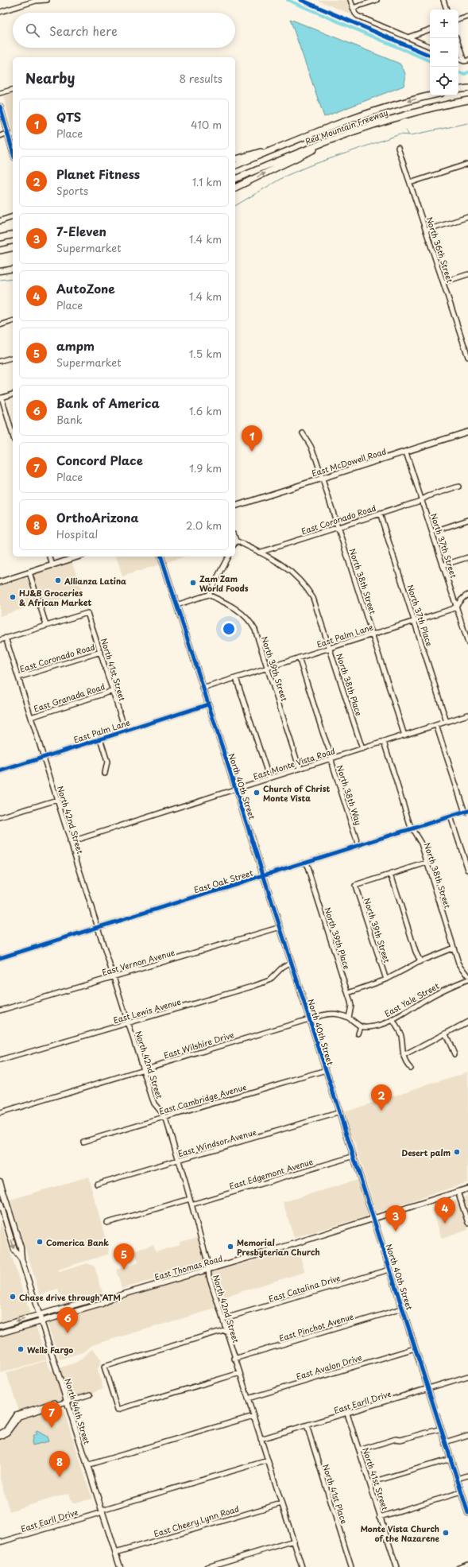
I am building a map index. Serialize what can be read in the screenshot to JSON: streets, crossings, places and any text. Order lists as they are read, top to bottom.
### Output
{
  "streets": {
    "highway": ["Red Mountain Freeway"],
    "main road": [
      "East McDowell Road",
      "North 40th Street",
      "East Thomas Road",
      "North 44th Street"
    ],
    "street": [
      "North 36th Street",
      "East Coronado Road",
      "North 37th Street",
      "North 38th Street",
      "North 37th Place",
      "East Palm Lane",
      "North 39th Street",
      "North 41st Street",
      "North 38th Place",
      "East Granada Road",
      "East Monte Vista Road",
      "North 38th Way",
      "North 42nd Street",
      "East Oak Street",
      "North 39th Place",
      "East Vernon Avenue",
      "East Yale Street",
      "East Lewis Avenue",
      "East Wilshire Drive",
      "East Cambridge Avenue",
      "East Windsor Avenue",
      "East Edgemont Avenue",
      "East Catalina Drive",
      "East Pinchot Avenue",
      "East Avalon Drive",
      "East Earll Drive",
      "North 41st Place",
      "East Cheery Lynn Road"
    ]
  },
  "crossings": [
    ["East McDowell Road", "North 37th Street"],
    ["East McDowell Road", "North 38th Street"],
    ["East Coronado Road", "North 37th Street"],
    ["East Coronado Road", "North 38th Street"],
    ["East Coronado Road", "North 37th Place"],
    ["East Coronado Road", "North 41st Street"],
    ["East Coronado Road", "North 38th Place"],
    ["East Coronado Road", "North 42nd Street"],
    ["North 37th Street", "East Palm Lane"],
    ["North 38th Street", "East Palm Lane"],
    ["North 38th Street", "East Monte Vista Road"],
    ["North 38th Street", "East Oak Street"],
    ["North 37th Place", "East Palm Lane"],
    ["North 37th Place", "East Monte Vista Road"],
    ["East Palm Lane", "North 39th Street"],
    ["East Palm Lane", "North 41st Street"],
    ["East Palm Lane", "North 38th Place"],
    ["East Palm Lane", "North 40th Street"],
    ["East Palm Lane", "North 38th Way"],
    ["East Palm Lane", "North 42nd Street"],
    ["North 39th Street", "East Monte Vista Road"],
    ["North 41st Street", "East Granada Road"],
    ["North 41st Street", "East Earll Drive"],
    ["North 38th Place", "East Monte Vista Road"],
    ["East Granada Road", "North 42nd Street"],
    ["East Monte Vista Road", "North 40th Street"],
    ["East Monte Vista Road", "North 38th Way"],
    ["East Monte Vista Road", "North 42nd Street"],
    ["North 40th Street", "East Oak Street"],
    ["North 40th Street", "East Vernon Avenue"],
    ["North 40th Street", "East Lewis Avenue"],
    ["North 40th Street", "East Wilshire Drive"],
    ["North 40th Street", "East Cambridge Avenue"],
    ["North 40th Street", "East Windsor Avenue"],
    ["North 40th Street", "East Edgemont Avenue"],
    ["North 40th Street", "East Thomas Road"],
    ["North 40th Street", "East Catalina Drive"],
    ["North 40th Street", "East Pinchot Avenue"],
    ["North 40th Street", "East Avalon Drive"],
    ["North 40th Street", "East Earll Drive"],
    ["North 38th Way", "East Oak Street"],
    ["North 42nd Street", "East Oak Street"],
    ["North 42nd Street", "East Vernon Avenue"],
    ["North 42nd Street", "East Lewis Avenue"],
    ["North 42nd Street", "East Wilshire Drive"],
    ["North 42nd Street", "East Cambridge Avenue"],
    ["North 42nd Street", "East Windsor Avenue"],
    ["North 42nd Street", "East Edgemont Avenue"],
    ["North 42nd Street", "East Thomas Road"],
    ["North 42nd Street", "East Catalina Drive"],
    ["North 42nd Street", "East Pinchot Avenue"],
    ["North 42nd Street", "East Avalon Drive"],
    ["North 42nd Street", "East Earll Drive"],
    ["North 42nd Street", "East Cheery Lynn Road"],
    ["East Oak Street", "North 39th Place"],
    ["East Thomas Road", "North 44th Street"],
    ["East Earll Drive", "North 44th Street"],
    ["East Earll Drive", "North 41st Place"],
    ["North 44th Street", "East Cheery Lynn Road"]
  ],
  "places": [
    "Allianza Latina",
    "Zam Zam World Foods",
    "HJ&B Groceries & African Market",
    "Church of Christ Monte Vista",
    "Desert palm",
    "Comerica Bank",
    "Memorial Presbyterian Church",
    "Chase drive through ATM",
    "Wells Fargo",
    "Monte Vista Church of the Nazarene"
  ],
  "page": {
    "map_buttons": ["+", "−"],
    "search": "Search here",
    "heading": ["Nearby", "8 results"],
    "list": [
      {
        "mark": "1",
        "name": "QTS",
        "note": "Place",
        "value": "410 m"
      },
      {
        "mark": "2",
        "name": "Planet Fitness",
        "note": "Sports",
        "value": "1.1 km"
      },
      {
        "mark": "3",
        "name": "7-Eleven",
        "note": "Supermarket",
        "value": "1.4 km"
      },
      {
        "mark": "4",
        "name": "AutoZone",
        "note": "Place",
        "value": "1.4 km"
      },
      {
        "mark": "5",
        "name": "ampm",
        "note": "Supermarket",
        "value": "1.5 km"
      },
      {
        "mark": "6",
        "name": "Bank of America",
        "note": "Bank",
        "value": "1.6 km"
      },
      {
        "mark": "7",
        "name": "Concord Place",
        "note": "Place",
        "value": "1.9 km"
      },
      {
        "mark": "8",
        "name": "OrthoArizona",
        "note": "Hospital",
        "value": "2.0 km"
      }
    ],
    "pins": [
      "1",
      "2",
      "4",
      "3",
      "5",
      "6",
      "7",
      "8"
    ]
  }
}
